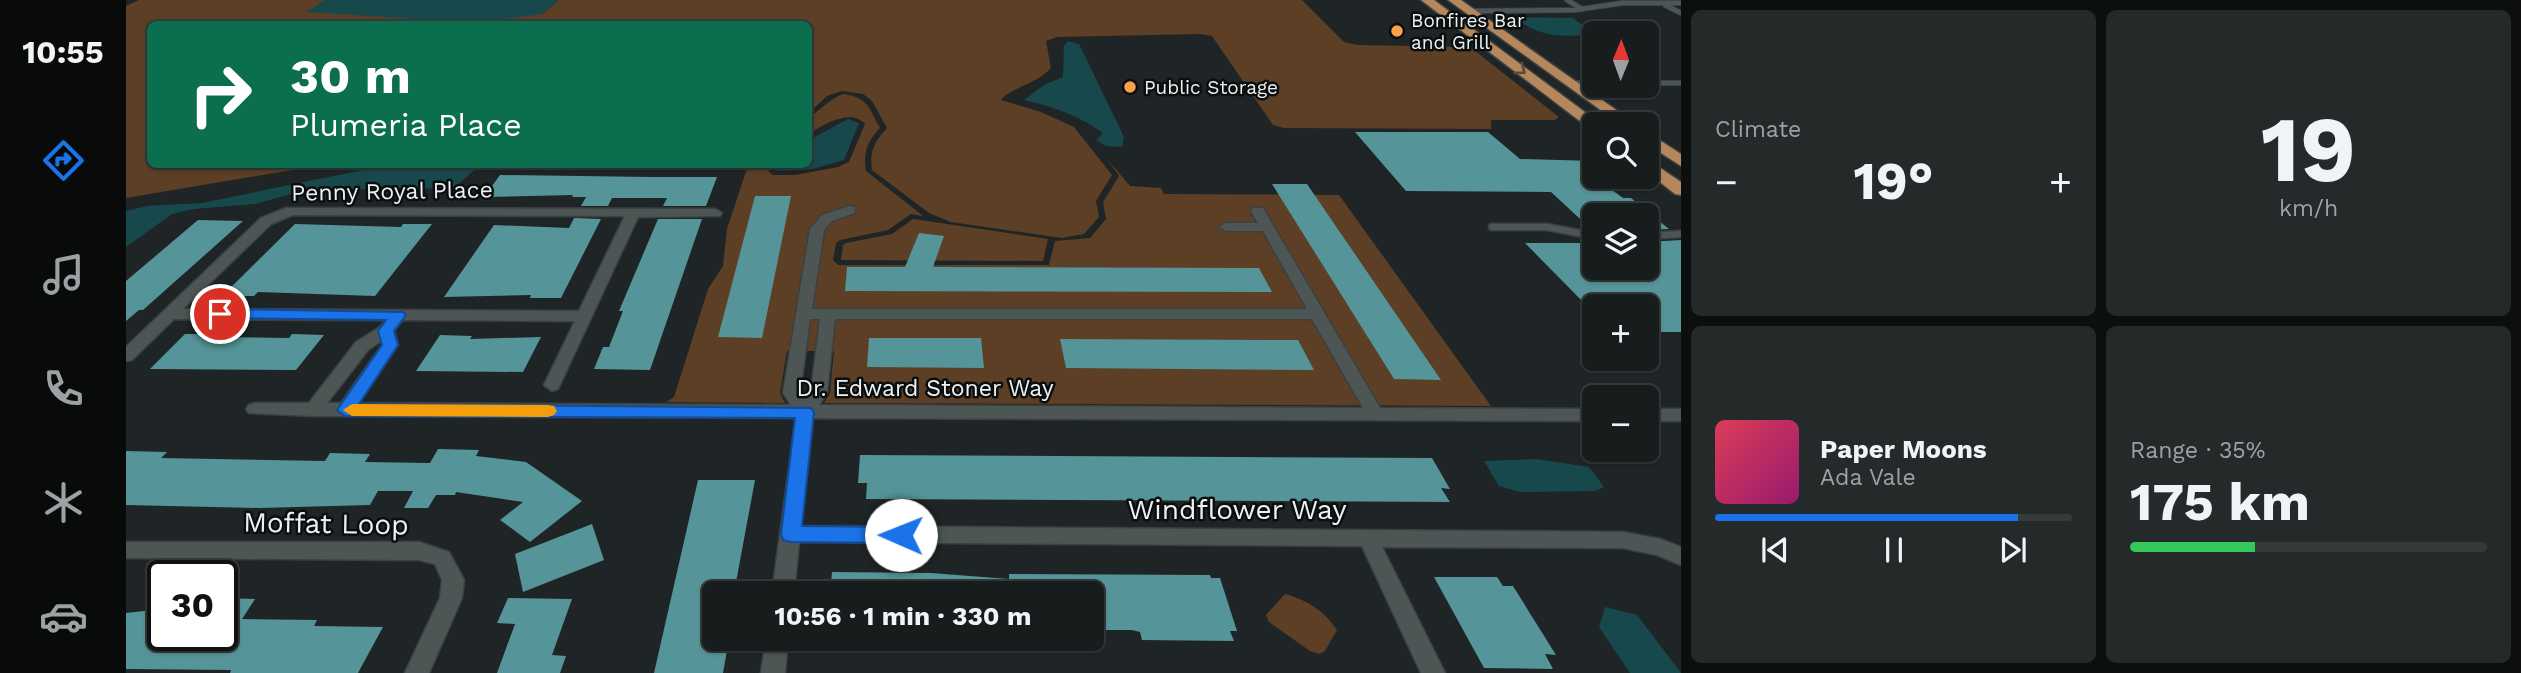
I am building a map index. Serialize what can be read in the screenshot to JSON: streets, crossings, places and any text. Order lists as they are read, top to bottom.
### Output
{
  "streets": {
    "street": [
      "Penny Royal Place",
      "Dr. Edward Stoner Way",
      "Windflower Way",
      "Moffat Loop"
    ]
  },
  "places": ["Bonfires Bar and Grill", "Public Storage"],
  "north": "top",
  "page": {
    "tabs": "10:55",
    "tile": [
      "Climate",
      ["19", "km/h"],
      ["Range · 35%", "175 km"]
    ],
    "map_buttons": ["+", "−"],
    "turn": ["30 m", "Plumeria Place"],
    "heat": ["−", "19°", "+"],
    "song": ["Paper Moons", "Ada Vale"],
    "limit": "30",
    "trip": "10:56 · 1 min · 330 m"
  }
}
